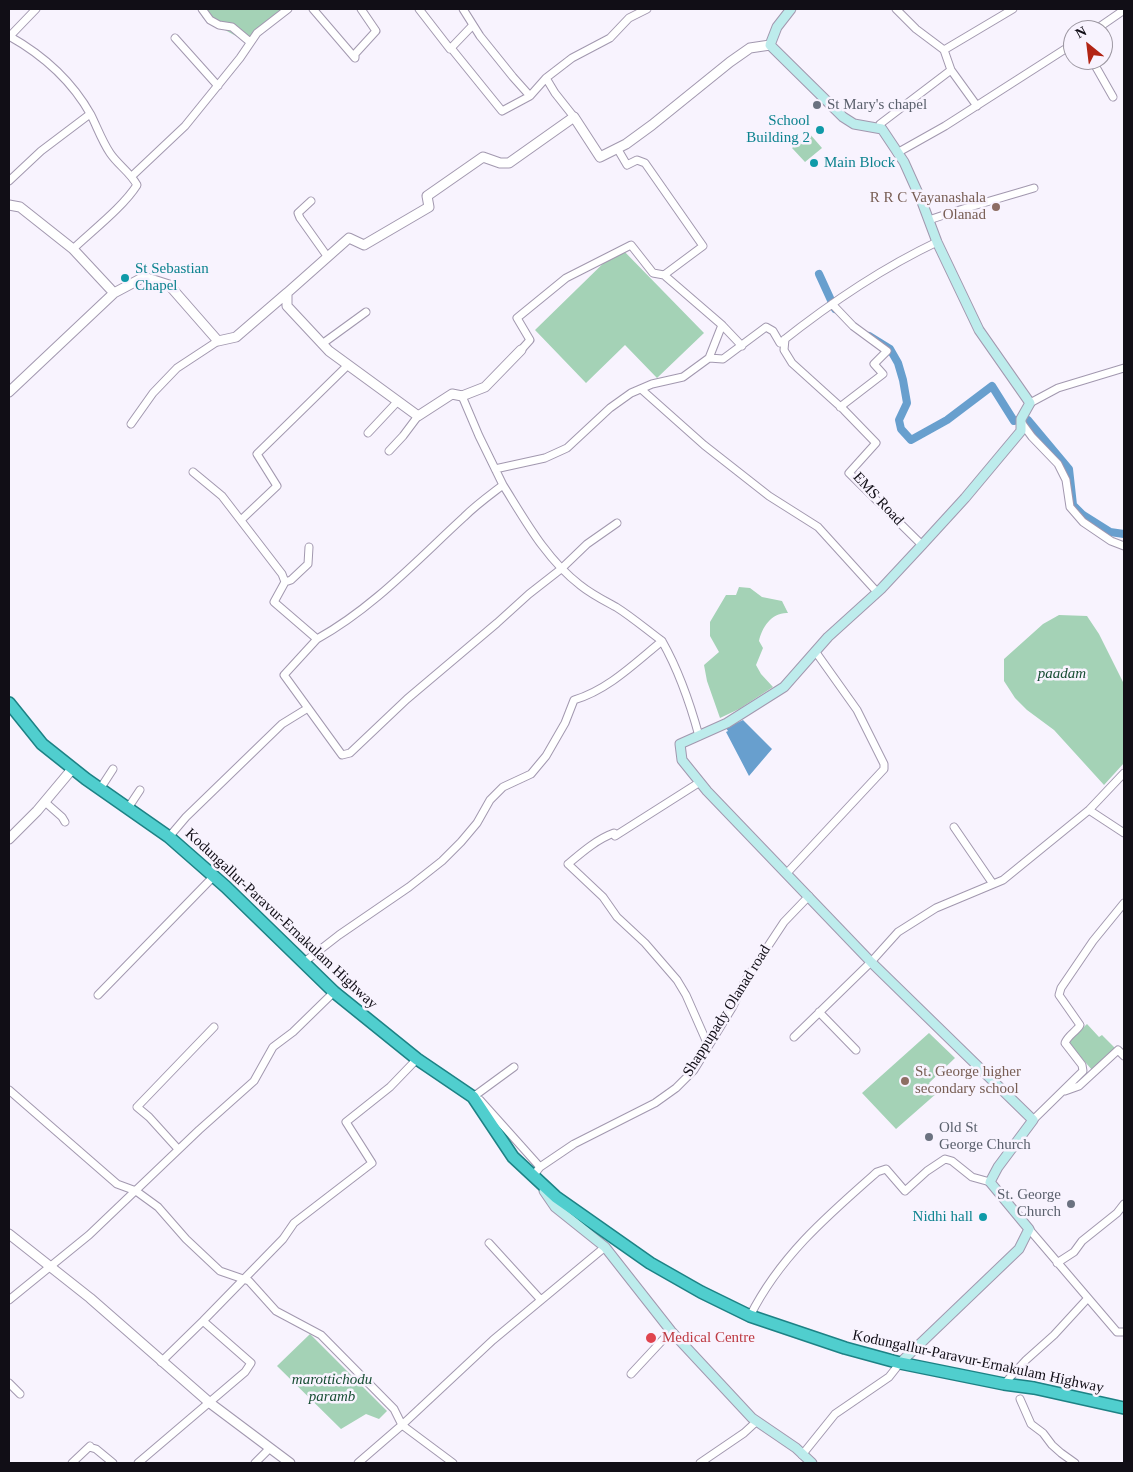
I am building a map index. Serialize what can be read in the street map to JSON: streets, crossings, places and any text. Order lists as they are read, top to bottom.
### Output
{
  "streets": {
    "highway": ["Kodungallur-Paravur-Ernakulam Highway"],
    "street": ["EMS Road", "Shappupady Olanad road"]
  },
  "crossings": [
    ["Kodungallur-Paravur-Ernakulam Highway", "Shappupady Olanad road"]
  ],
  "parks": ["paadam", "marottichodu paramb"],
  "places": [
    "St Mary's chapel",
    "School Building 2",
    "Main Block",
    "R R C Vayanashala Olanad",
    "St Sebastian Chapel",
    "St. George higher secondary school",
    "Old St George Church",
    "St. George Church",
    "Nidhi hall",
    "Medical Centre"
  ],
  "north": "top left"
}
